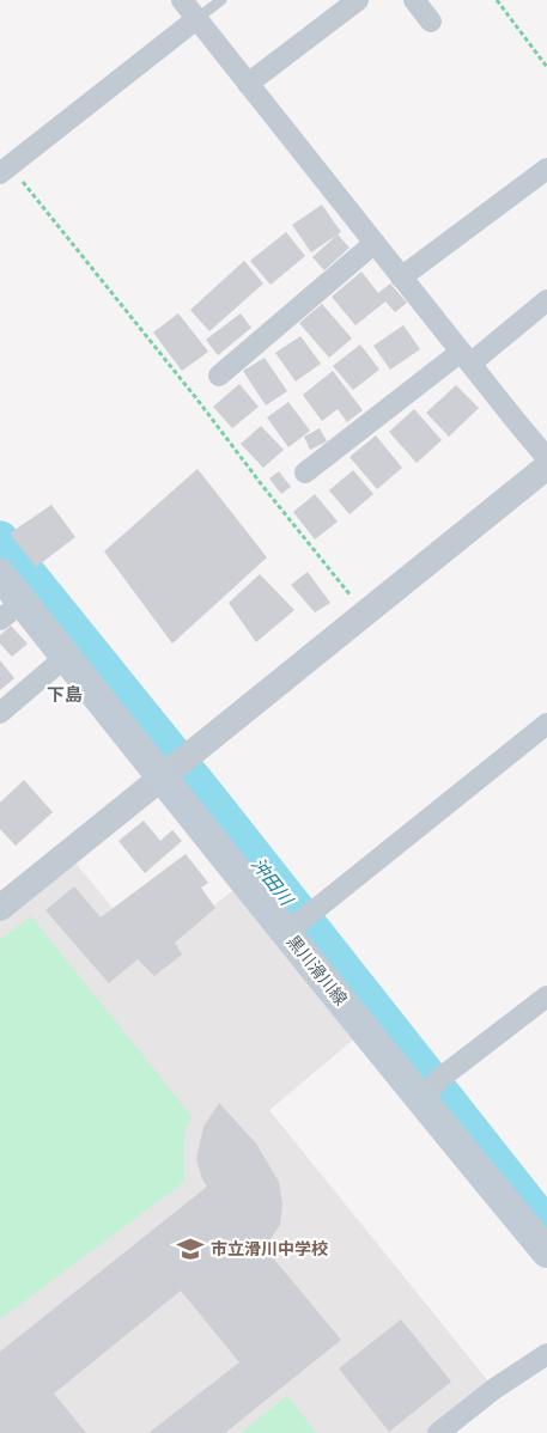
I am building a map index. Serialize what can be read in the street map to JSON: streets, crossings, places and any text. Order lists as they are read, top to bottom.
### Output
{
  "streets": {
    "main road": ["黒川滑川線"]
  },
  "districts": ["下島"],
  "water": ["沖田川"],
  "places": {
    "school or university": ["市立滑川中学校"]
  }
}
